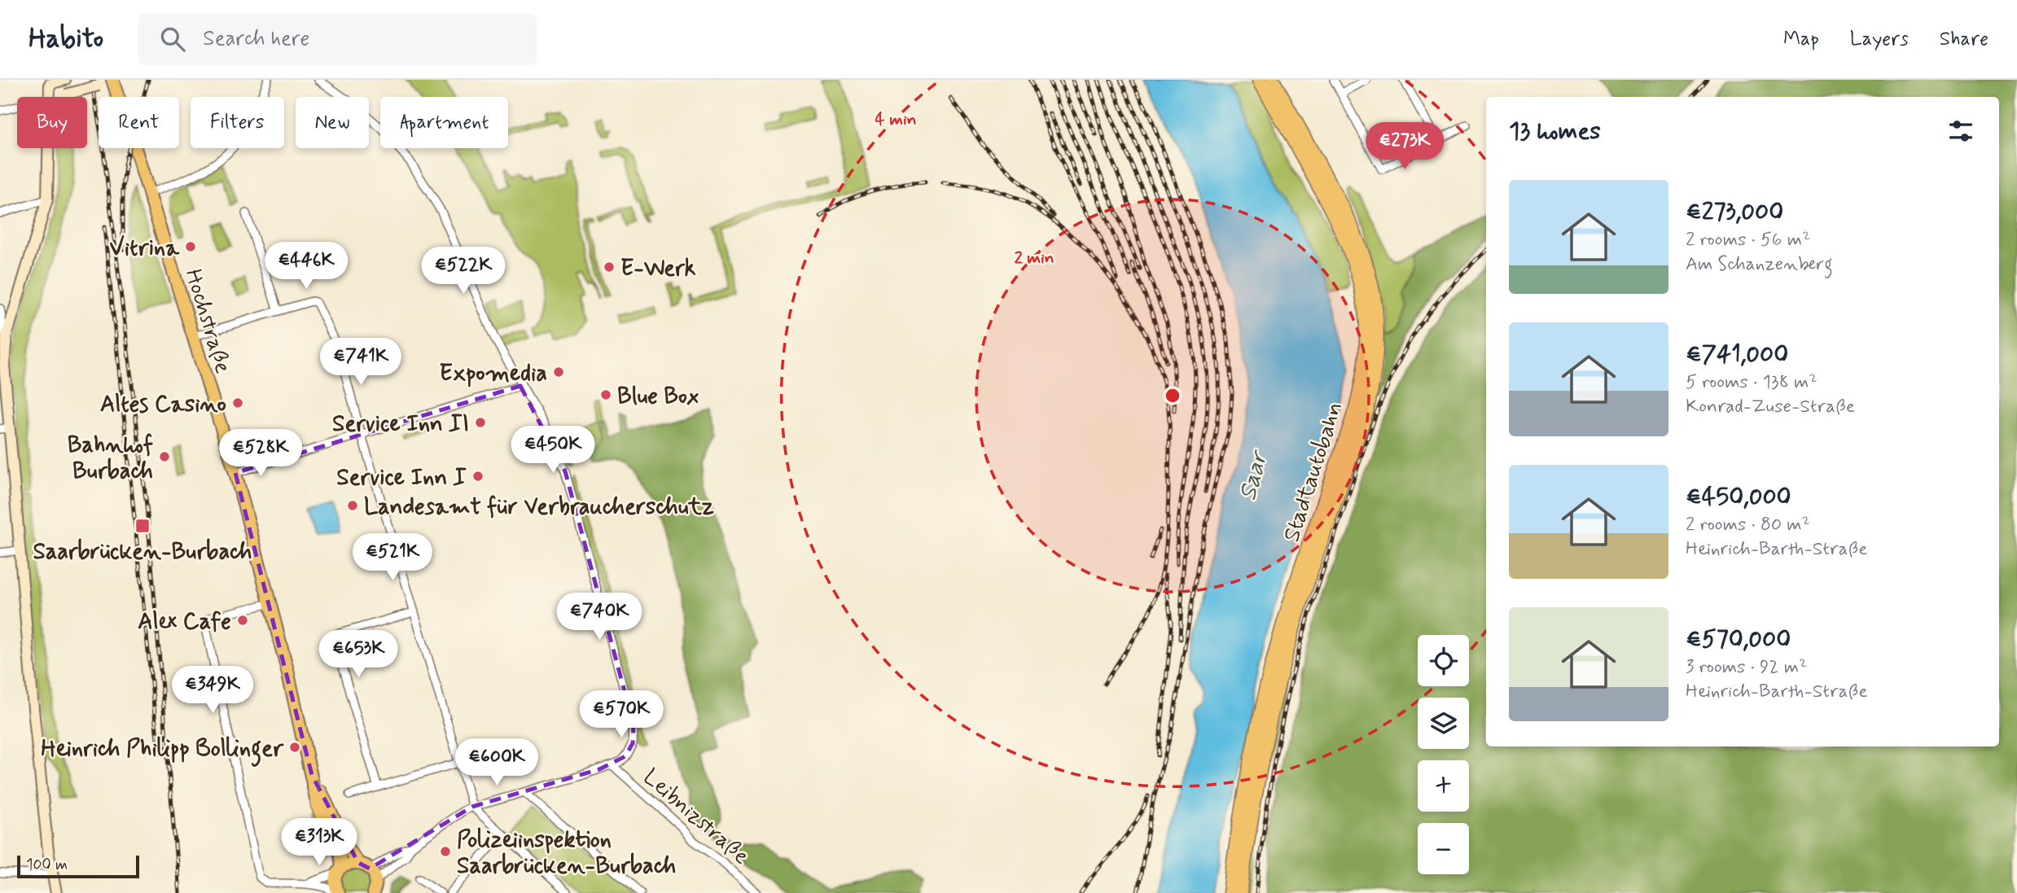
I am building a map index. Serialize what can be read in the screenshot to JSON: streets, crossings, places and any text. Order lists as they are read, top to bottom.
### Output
{
  "streets": {
    "highway": ["Stadtautobahn"],
    "main road": ["Hochstraße"],
    "street": ["Leibnizstraße"]
  },
  "water": ["Saar"],
  "places": {
    "other": [
      "Vitrina",
      "E-Werk",
      "Expomedia",
      "Blue Box",
      "Altes Casino",
      "Service Inn II",
      "Bahnhof Burbach",
      "Service Inn I",
      "Landesamt für Verbraucherschutz",
      "Alex Cafe",
      "Heinrich Philipp Bollinger",
      "Polizeiinspektion Saarbrücken-Burbach"
    ],
    "transit": ["Saarbrücken-Burbach"]
  },
  "scale_bar": "100 m",
  "page": {
    "header": "Habito",
    "search": "Search here",
    "nav": ["Map", "Layers", "Share"],
    "chip": [
      "Buy",
      "Rent",
      "Filters",
      "New",
      "Apartment"
    ],
    "heading": "13 homes",
    "price": [
      "€273K",
      "€446K",
      "€522K",
      "€741K",
      "€450K",
      "€528K",
      "€521K",
      "€740K",
      "€653K",
      "€349K",
      "€570K",
      "€600K",
      "€313K"
    ],
    "list": [
      {
        "name": "€273,000",
        "note": "2 rooms · 56 m² · Am Schanzenberg"
      },
      {
        "name": "€741,000",
        "note": "5 rooms · 138 m² · Konrad-Zuse-Straße"
      },
      {
        "name": "€450,000",
        "note": "2 rooms · 80 m² · Heinrich-Barth-Straße"
      },
      {
        "name": "€570,000",
        "note": "3 rooms · 92 m² · Heinrich-Barth-Straße"
      }
    ],
    "map_buttons": ["+", "−"],
    "scale": "100 m"
  },
  "rings": ["4 min", "2 min"]
}
